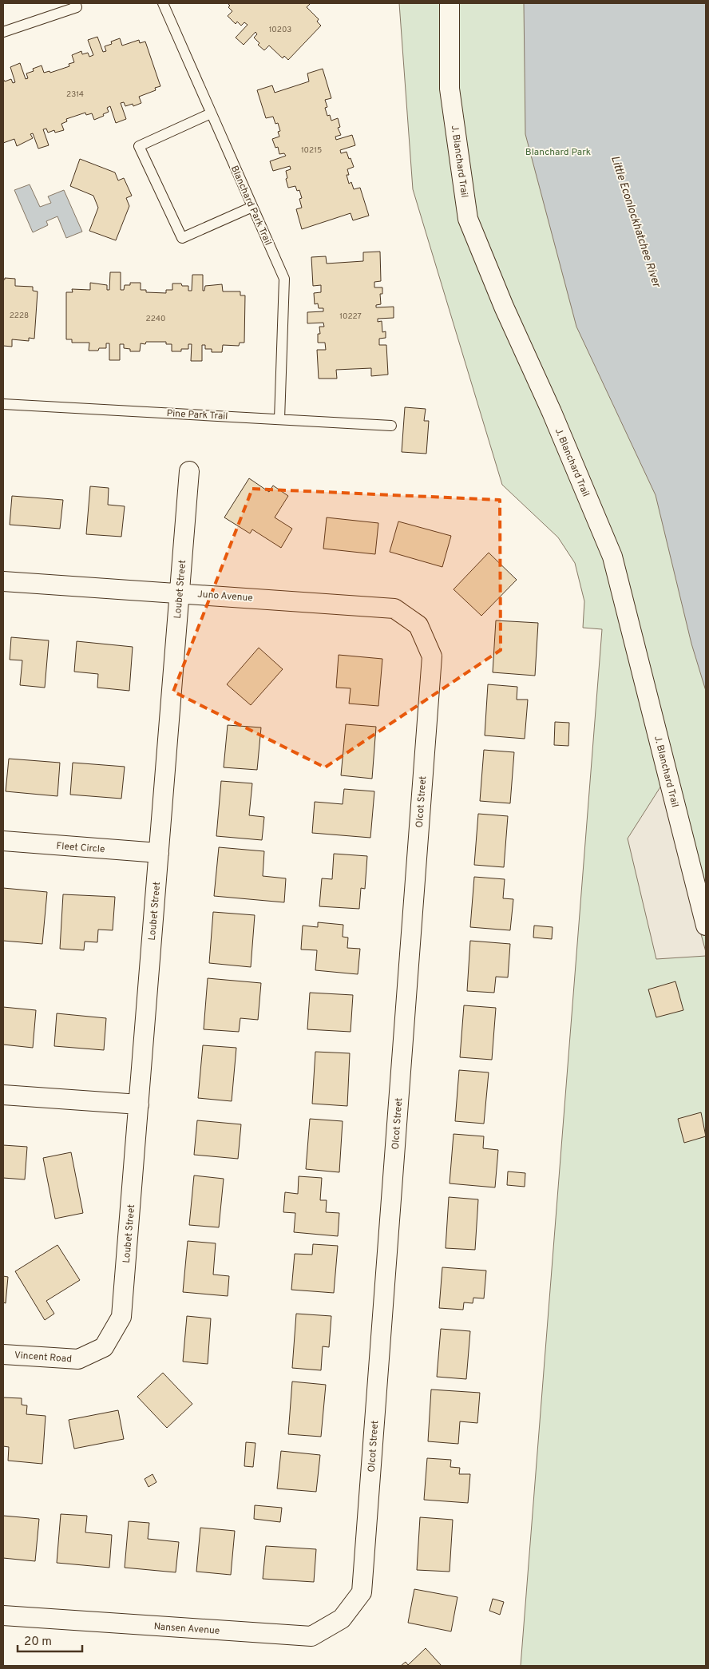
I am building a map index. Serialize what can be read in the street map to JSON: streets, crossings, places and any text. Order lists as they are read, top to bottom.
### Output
{
  "streets": {
    "street": [
      "J. Blanchard Trail",
      "Loubet Street",
      "Juno Avenue",
      "Olcot Street",
      "Fleet Circle",
      "Vincent Road",
      "Nansen Avenue"
    ],
    "lane": ["Blanchard Park Trail", "Pine Park Trail"]
  },
  "crossings": [
    ["Blanchard Park Trail", "Pine Park Trail"],
    ["Loubet Street", "Juno Avenue"],
    ["Loubet Street", "Fleet Circle"],
    ["Loubet Street", "Vincent Road"],
    ["Juno Avenue", "Olcot Street"],
    ["Olcot Street", "Nansen Avenue"]
  ],
  "water": ["Little Econlockhatchee River"],
  "parks": ["Blanchard Park"],
  "house_numbers": [
    "10203",
    "2314",
    "10215",
    "2228",
    "10227",
    "2240"
  ],
  "scale_bar": "20 m"
}
